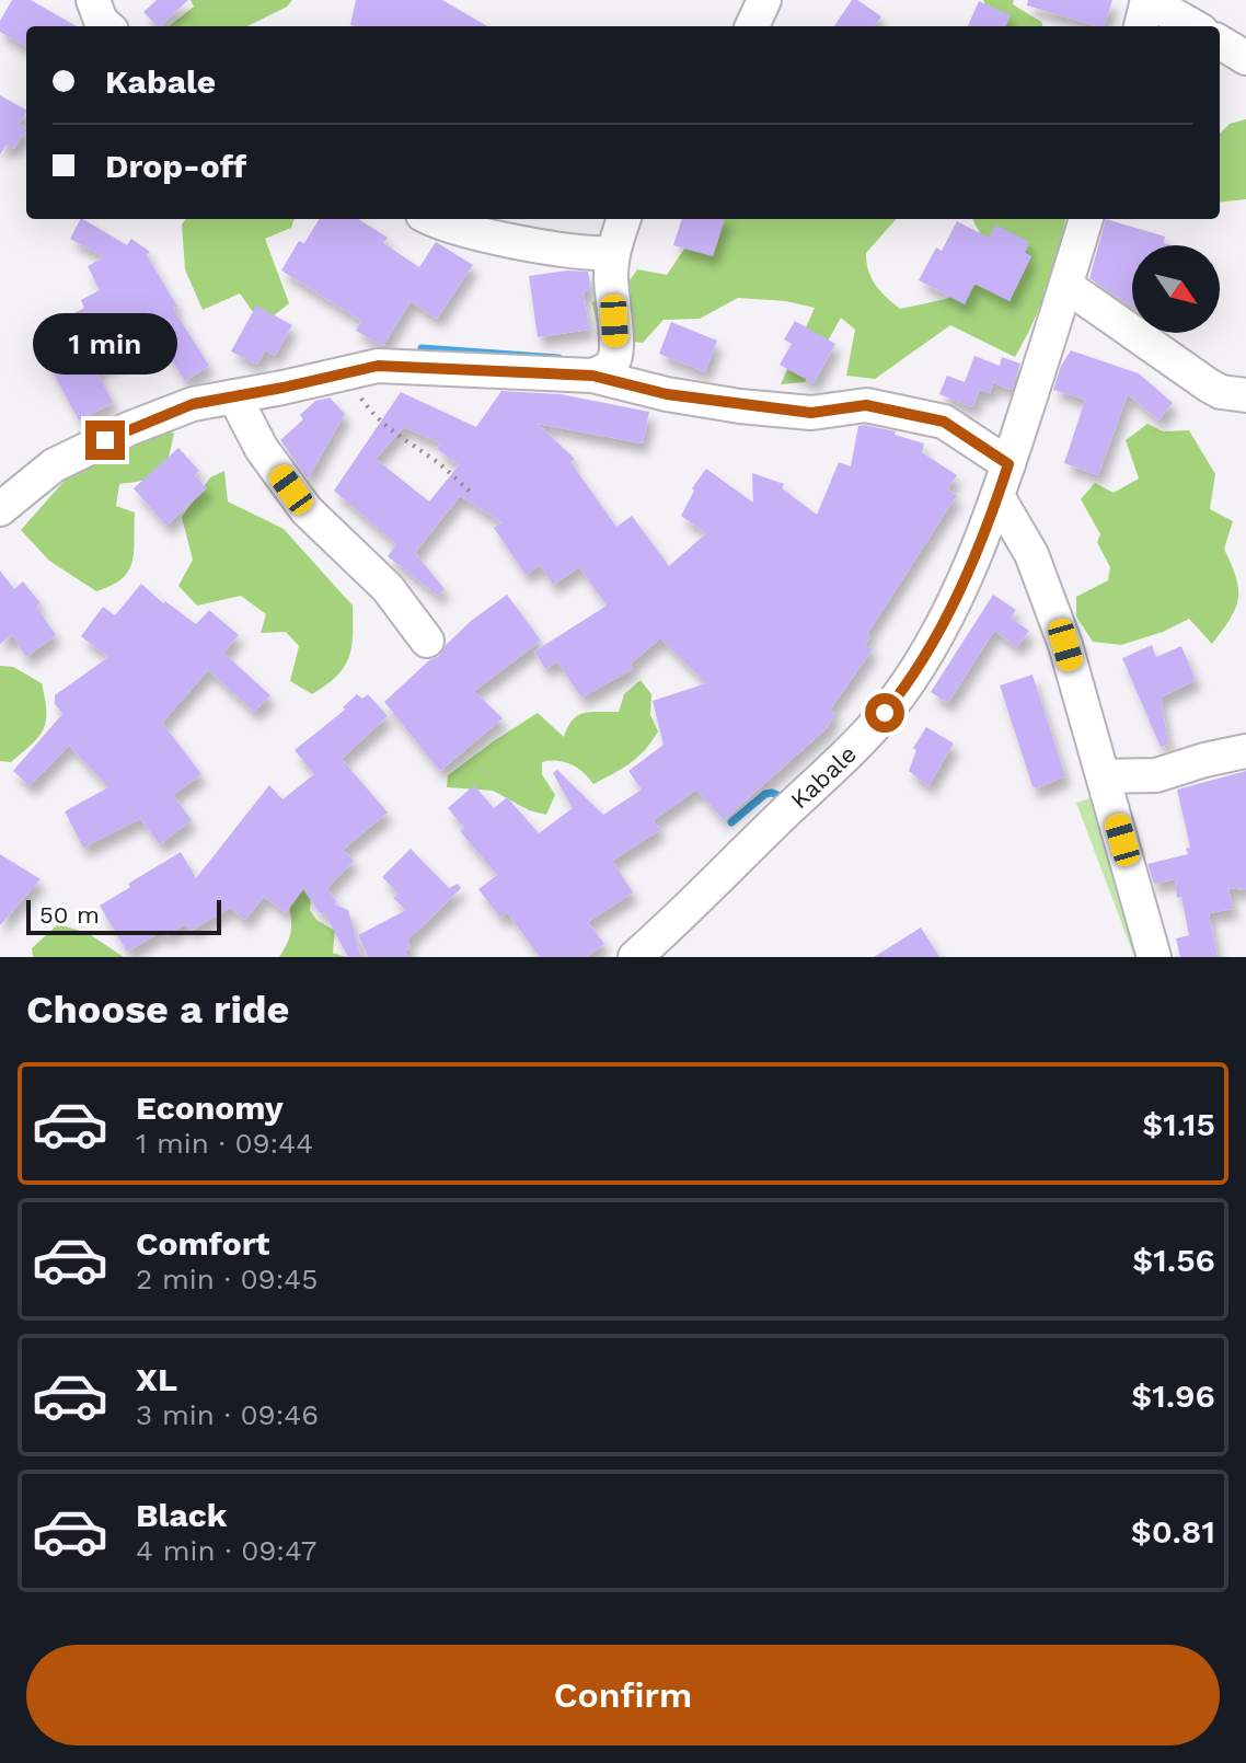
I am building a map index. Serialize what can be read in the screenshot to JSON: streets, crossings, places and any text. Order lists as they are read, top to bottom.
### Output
{
  "streets": {
    "street": ["Kabale"]
  },
  "scale_bar": "50 m",
  "north": "bottom right",
  "page": {
    "banner": ["Kabale", "Drop-off"],
    "bubble": "1 min",
    "scale": "50 m",
    "heading": "Choose a ride",
    "list": [
      {
        "name": "Economy",
        "note": "1 min · 09:44",
        "value": "$1.15"
      },
      {
        "name": "Comfort",
        "note": "2 min · 09:45",
        "value": "$1.56"
      },
      {
        "name": "XL",
        "note": "3 min · 09:46",
        "value": "$1.96"
      },
      {
        "name": "Black",
        "note": "4 min · 09:47",
        "value": "$0.81"
      }
    ],
    "buttons": "Confirm"
  }
}
